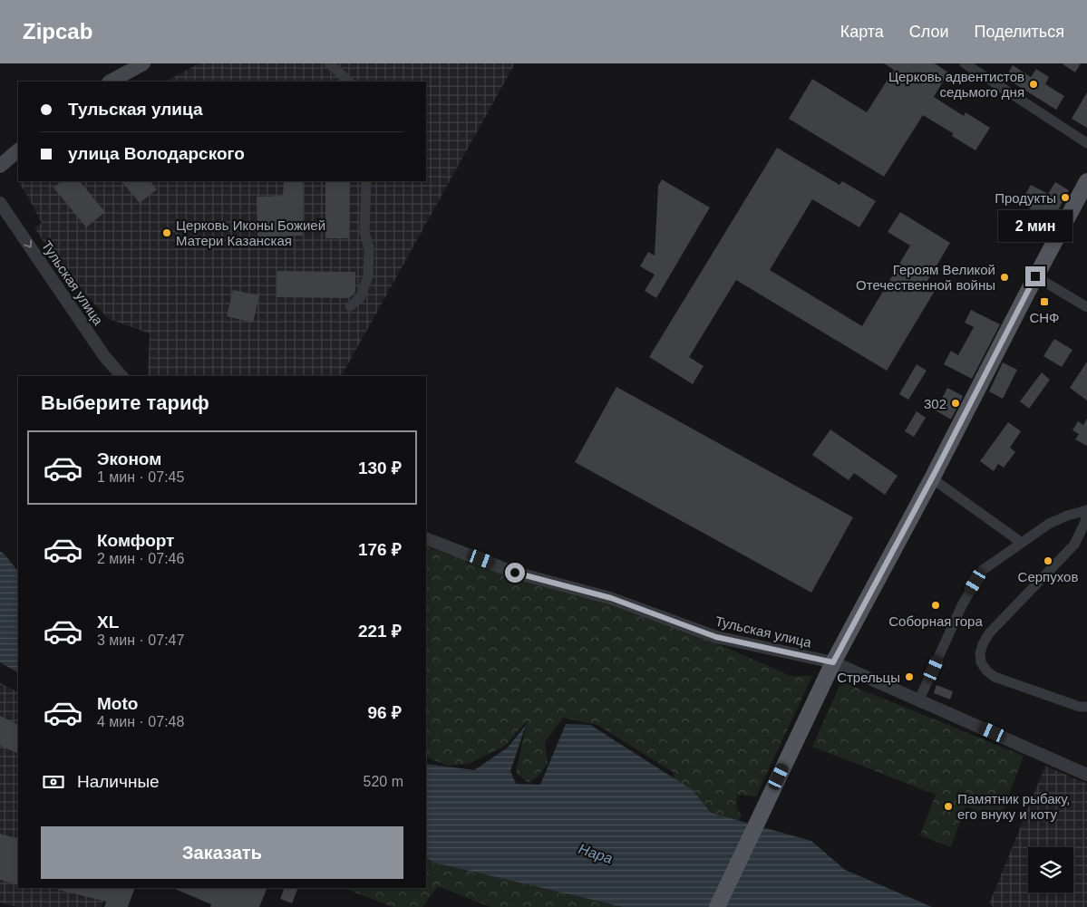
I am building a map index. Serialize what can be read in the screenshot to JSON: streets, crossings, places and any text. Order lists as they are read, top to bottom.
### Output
{
  "streets": {
    "street": ["Тульская улица"]
  },
  "water": ["Нара"],
  "places": {
    "other": [
      "Церковь адвентистов седьмого дня",
      "Продукты",
      "Церковь Иконы Божией Матери Казанская",
      "Героям Великой Отечественной войны",
      "302",
      "Серпухов",
      "Соборная гора",
      "Стрельцы",
      "Памятник рыбаку, его внуку и коту"
    ],
    "transit": ["СНФ"]
  },
  "page": {
    "header": "Zipcab",
    "nav": ["Карта", "Слои", "Поделиться"],
    "banner": ["Тульская улица", "улица Володарского"],
    "bubble": "2 мин",
    "heading": "Выберите тариф",
    "list": [
      {
        "name": "Эконом",
        "note": "1 мин · 07:45",
        "value": "130 ₽"
      },
      {
        "name": "Комфорт",
        "note": "2 мин · 07:46",
        "value": "176 ₽"
      },
      {
        "name": "XL",
        "note": "3 мин · 07:47",
        "value": "221 ₽"
      },
      {
        "name": "Moto",
        "note": "4 мин · 07:48",
        "value": "96 ₽"
      }
    ],
    "pay": ["Наличные", "520 m"],
    "buttons": "Заказать"
  }
}
